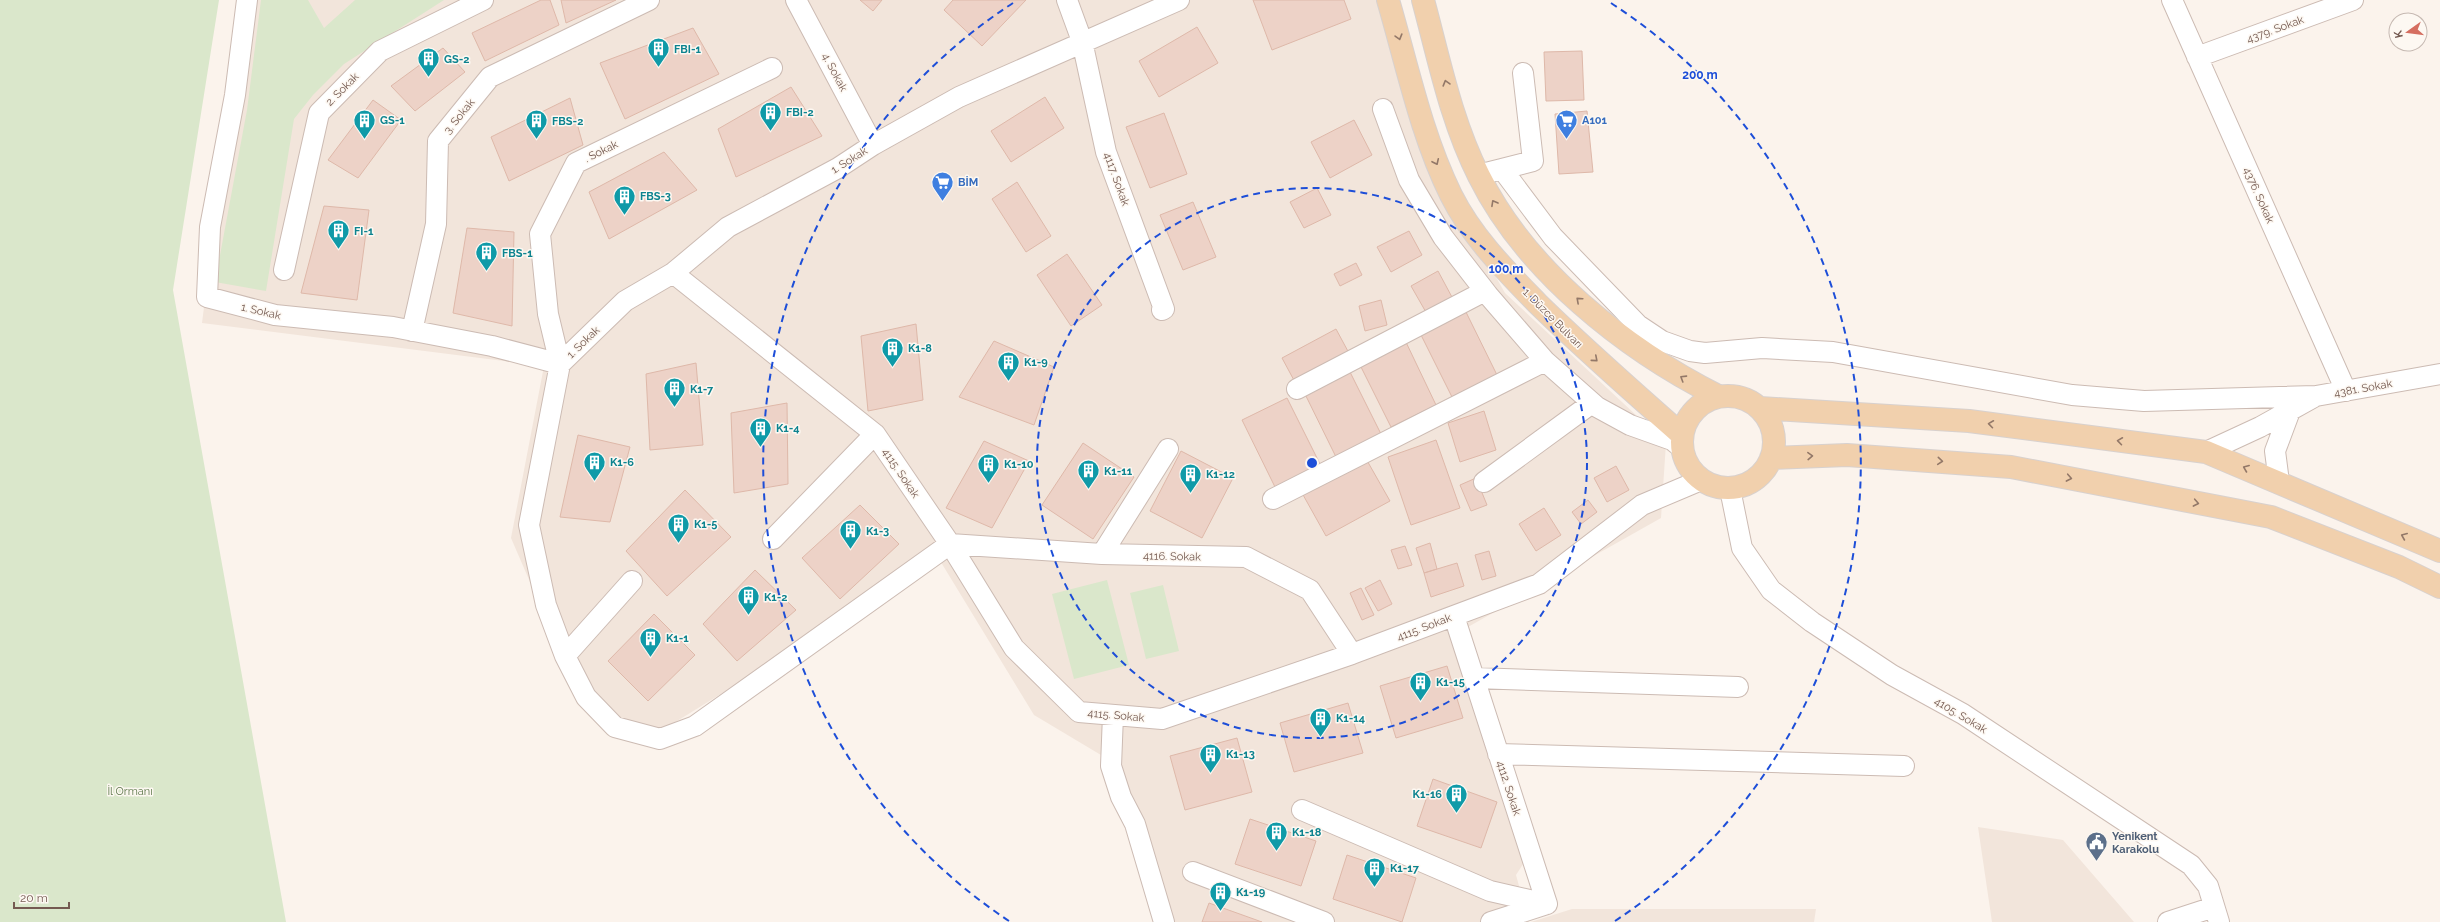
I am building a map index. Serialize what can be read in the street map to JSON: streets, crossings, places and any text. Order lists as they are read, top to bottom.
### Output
{
  "streets": {
    "main road": ["1. Düzce Bulvarı"],
    "street": [
      "4379. Sokak",
      "4. Sokak",
      "2. Sokak",
      "3. Sokak",
      ". Sokak",
      "1. Sokak",
      "4117. Sokak",
      "4376. Sokak",
      "4381. Sokak",
      "4115. Sokak",
      "4116. Sokak",
      "4105. Sokak",
      "4112. Sokak"
    ]
  },
  "crossings": [
    ["4379. Sokak", "4376. Sokak"],
    ["4. Sokak", "1. Sokak"],
    ["3. Sokak", "1. Sokak"],
    [". Sokak", "1. Sokak"],
    ["1. Sokak", "4117. Sokak"],
    ["1. Sokak", "4115. Sokak"],
    ["4376. Sokak", "4381. Sokak"],
    ["1. Düzce Bulvarı", "4115. Sokak"],
    ["1. Düzce Bulvarı", "4105. Sokak"],
    ["4115. Sokak", "4116. Sokak"],
    ["4115. Sokak", "4105. Sokak"],
    ["4115. Sokak", "4112. Sokak"]
  ],
  "parks": ["İl Ormanı"],
  "places": {
    "building": [
      "FBI-1",
      "GS-2",
      "FBI-2",
      "GS-1",
      "FBS-2",
      "FBS-3",
      "FI-1",
      "FBS-1",
      "K1-8",
      "K1-9",
      "K1-7",
      "K1-4",
      "K1-6",
      "K1-10",
      "K1-11",
      "K1-12",
      "K1-5",
      "K1-3",
      "K1-2",
      "K1-1",
      "K1-15",
      "K1-14",
      "K1-13",
      "K1-16",
      "K1-18",
      "K1-17",
      "K1-19"
    ],
    "supermarket": ["A101", "BİM"],
    "public building": ["Yenikent Karakolu"]
  },
  "scale_bar": "20 m",
  "north": "left",
  "rings": ["200 m", "100 m"]
}
